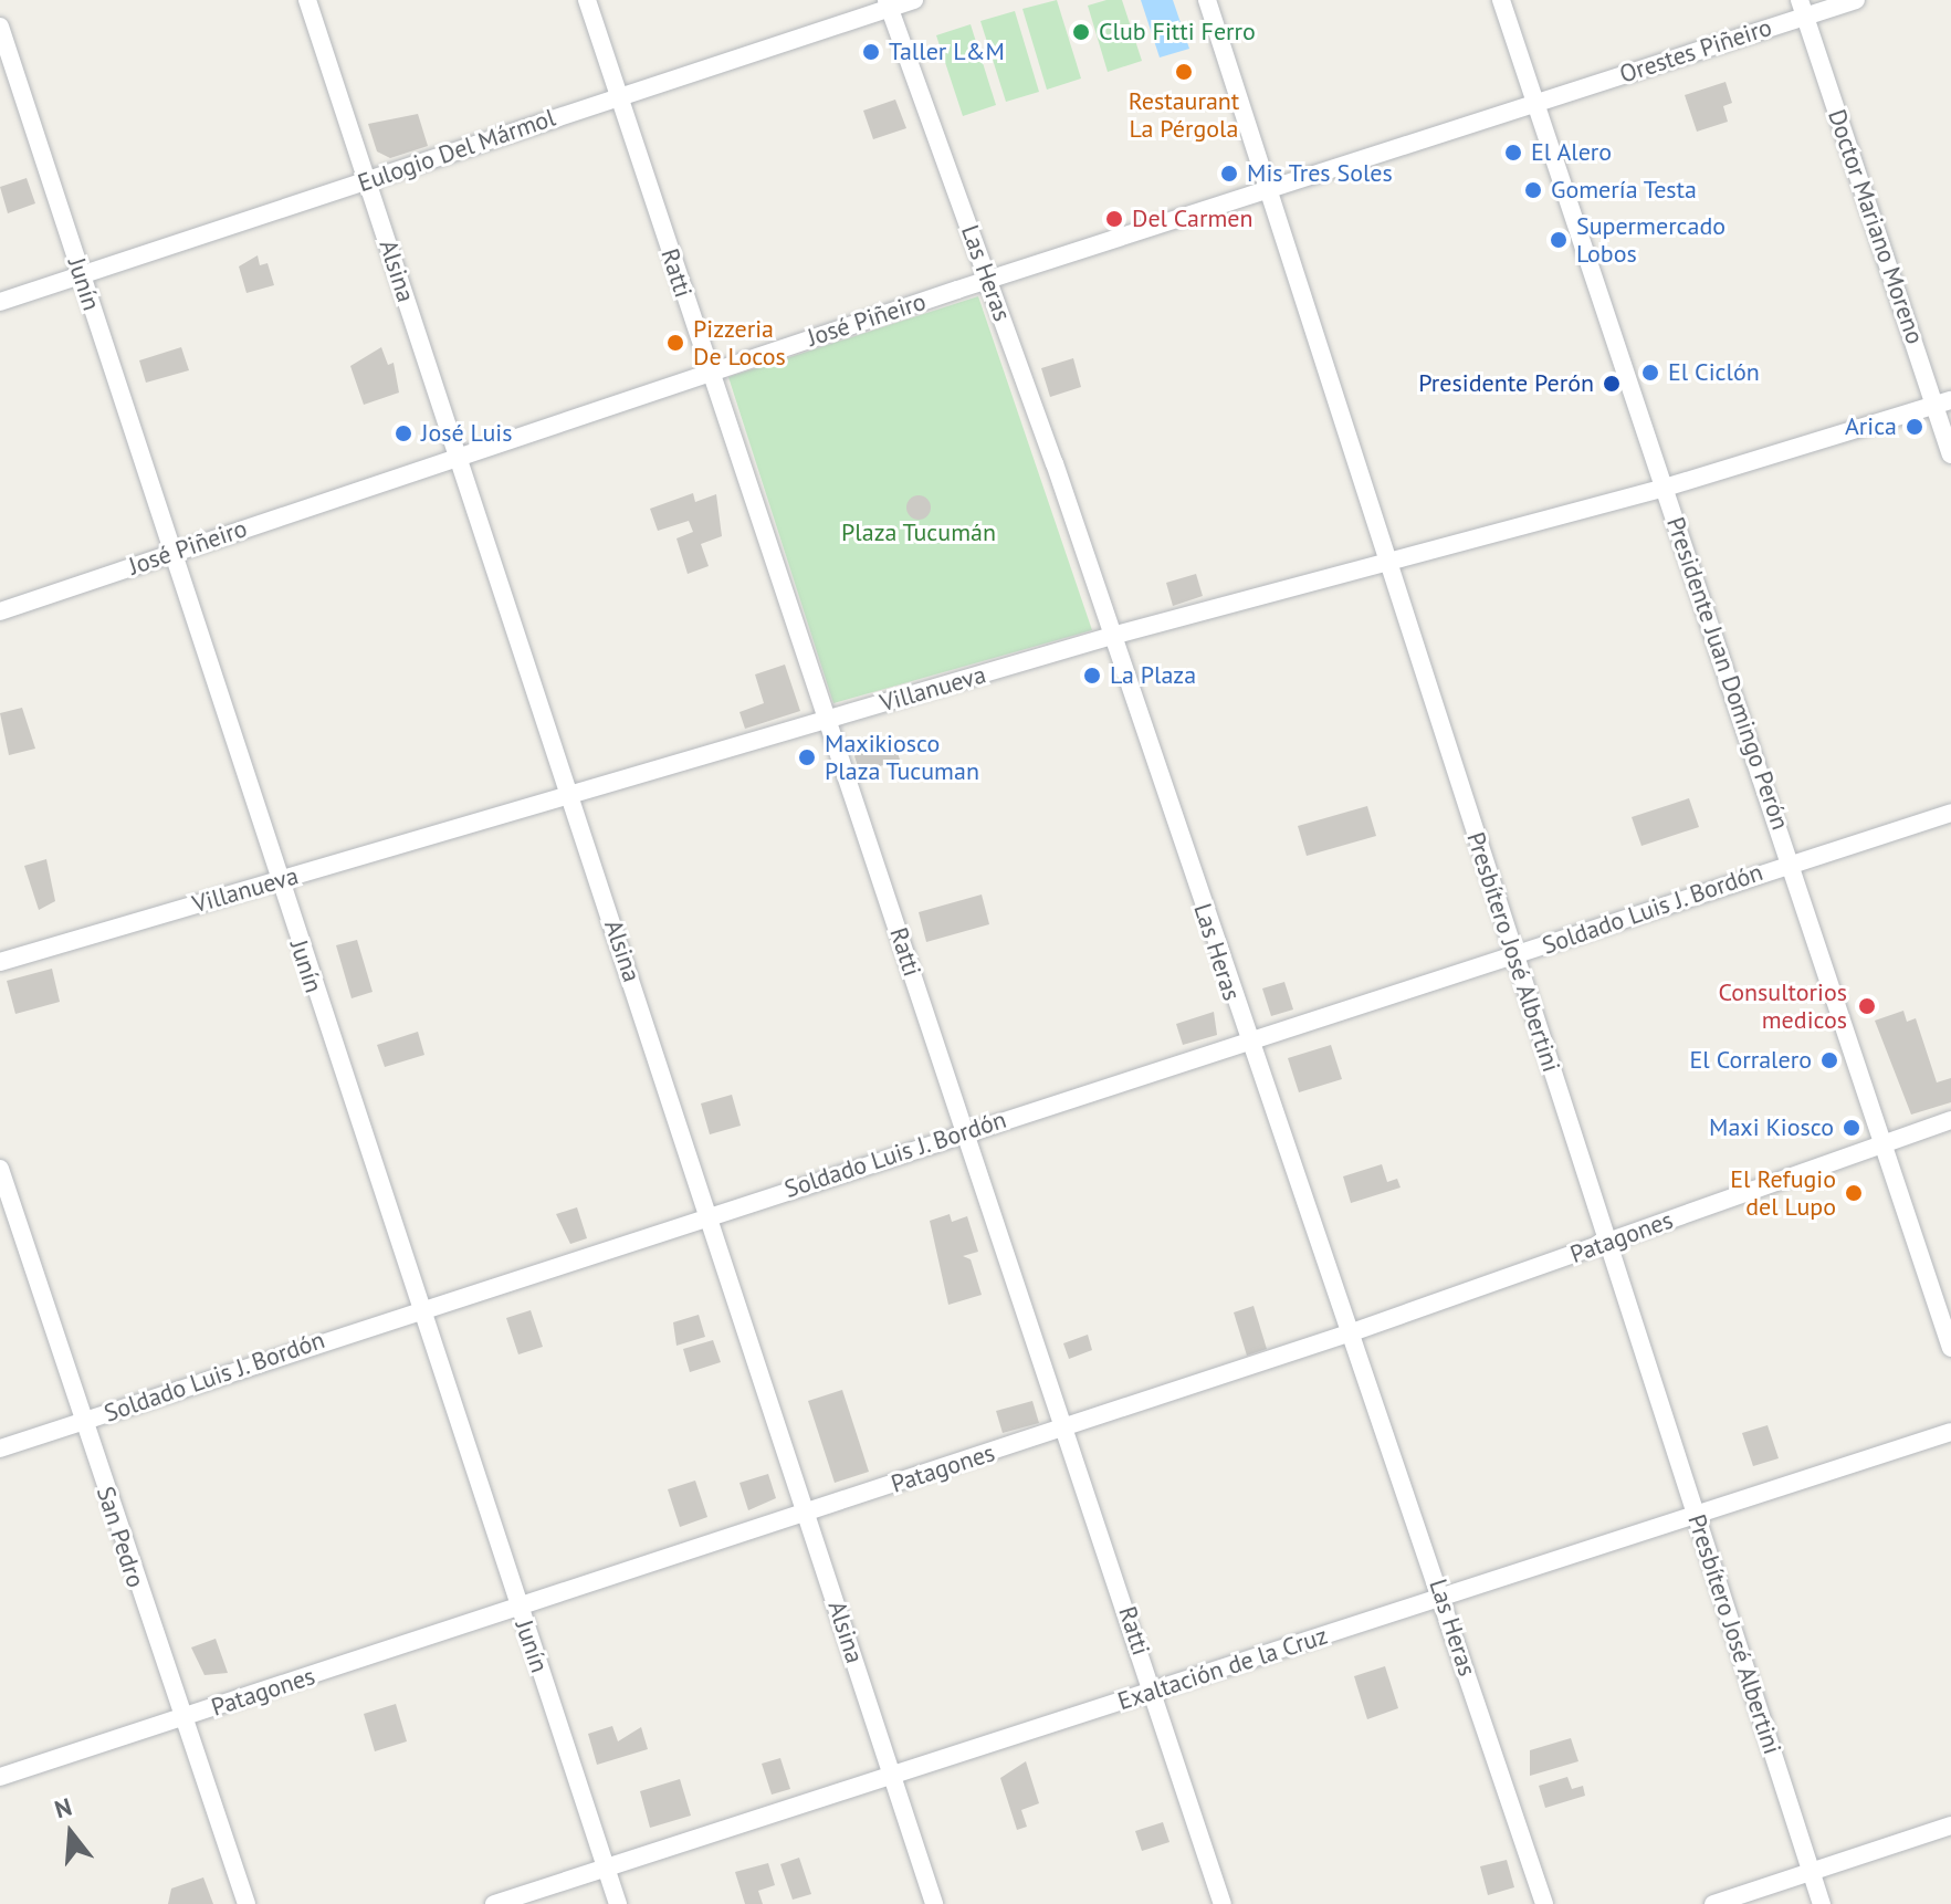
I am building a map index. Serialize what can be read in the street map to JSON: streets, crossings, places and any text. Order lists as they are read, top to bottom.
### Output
{
  "streets": {
    "street": [
      "Orestes Piñeiro",
      "Eulogio Del Mármol",
      "Doctor Mariano Moreno",
      "Alsina",
      "Ratti",
      "Las Heras",
      "Junín",
      "José Piñeiro",
      "Presidente Juan Domingo Perón",
      "Villanueva",
      "Soldado Luis J. Bordón",
      "Presbítero José Albertini",
      "Patagones",
      "San Pedro",
      "Exaltación de la Cruz"
    ]
  },
  "crossings": [
    ["Orestes Piñeiro", "Doctor Mariano Moreno"],
    ["Orestes Piñeiro", "José Piñeiro"],
    ["Orestes Piñeiro", "Presidente Juan Domingo Perón"],
    ["Eulogio Del Mármol", "Alsina"],
    ["Eulogio Del Mármol", "Ratti"],
    ["Eulogio Del Mármol", "Las Heras"],
    ["Eulogio Del Mármol", "Junín"],
    ["Doctor Mariano Moreno", "Villanueva"],
    ["Alsina", "José Piñeiro"],
    ["Alsina", "Villanueva"],
    ["Alsina", "Soldado Luis J. Bordón"],
    ["Alsina", "Patagones"],
    ["Alsina", "Exaltación de la Cruz"],
    ["Ratti", "José Piñeiro"],
    ["Ratti", "Villanueva"],
    ["Ratti", "Soldado Luis J. Bordón"],
    ["Ratti", "Patagones"],
    ["Ratti", "Exaltación de la Cruz"],
    ["Las Heras", "José Piñeiro"],
    ["Las Heras", "Villanueva"],
    ["Las Heras", "Soldado Luis J. Bordón"],
    ["Las Heras", "Patagones"],
    ["Las Heras", "Exaltación de la Cruz"],
    ["Junín", "José Piñeiro"],
    ["Junín", "Villanueva"],
    ["Junín", "Soldado Luis J. Bordón"],
    ["Junín", "Patagones"],
    ["Junín", "Exaltación de la Cruz"],
    ["José Piñeiro", "Presidente Juan Domingo Perón"],
    ["José Piñeiro", "Presbítero José Albertini"],
    ["Presidente Juan Domingo Perón", "Villanueva"],
    ["Presidente Juan Domingo Perón", "Soldado Luis J. Bordón"],
    ["Presidente Juan Domingo Perón", "Patagones"],
    ["Villanueva", "Presbítero José Albertini"],
    ["Soldado Luis J. Bordón", "Presbítero José Albertini"],
    ["Soldado Luis J. Bordón", "San Pedro"],
    ["Presbítero José Albertini", "Patagones"],
    ["Presbítero José Albertini", "Exaltación de la Cruz"],
    ["Patagones", "San Pedro"]
  ],
  "parks": ["Plaza Tucumán"],
  "places": [
    "Club Fitti Ferro",
    "Taller L&M",
    "Restaurant La Pérgola",
    "El Alero",
    "Mis Tres Soles",
    "Gomería Testa",
    "Del Carmen",
    "Supermercado Lobos",
    "Pizzeria De Locos",
    "El Ciclón",
    "Presidente Perón",
    "Arica",
    "José Luis",
    "La Plaza",
    "Maxikiosco Plaza Tucuman",
    "Consultorios medicos",
    "El Corralero",
    "Maxi Kiosco",
    "El Refugio del Lupo"
  ],
  "north": "top"
}
